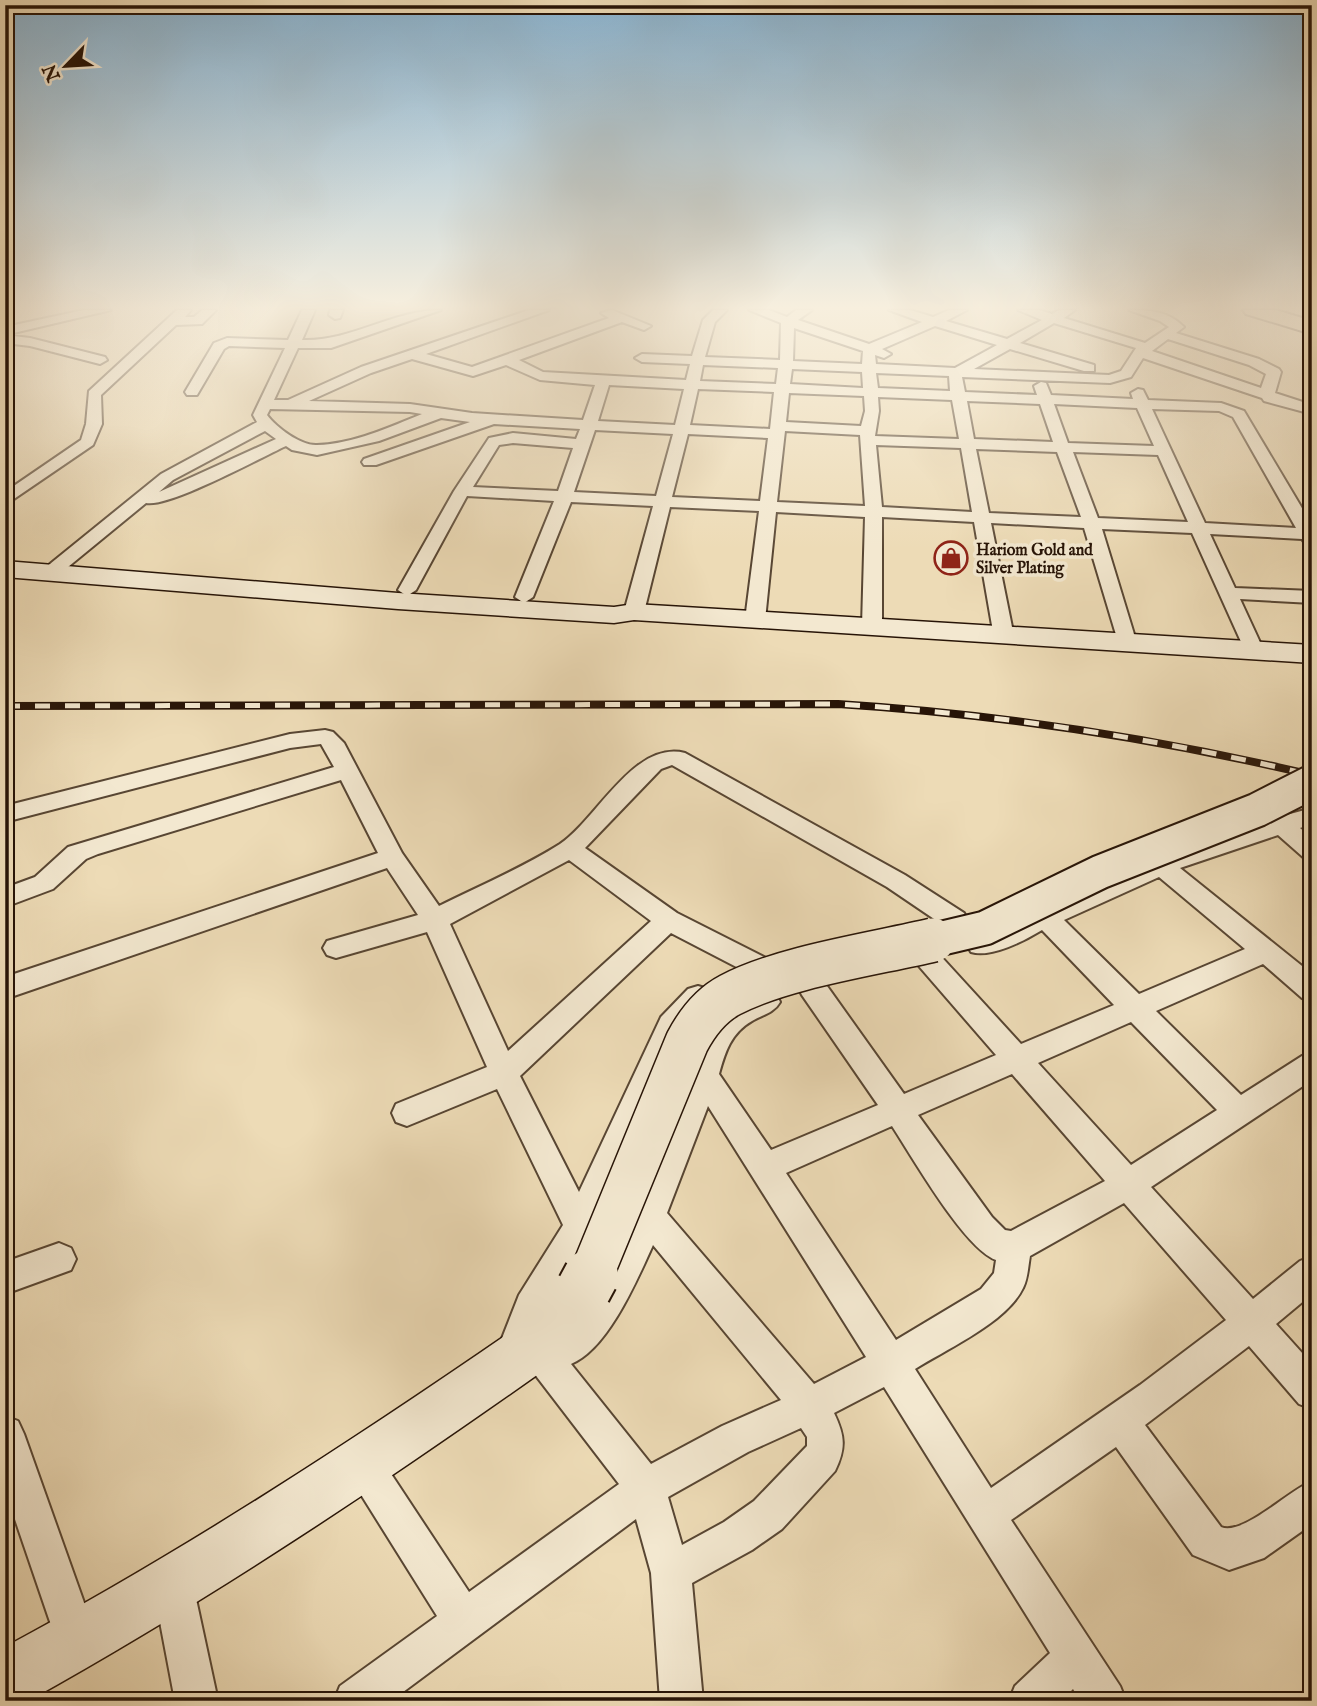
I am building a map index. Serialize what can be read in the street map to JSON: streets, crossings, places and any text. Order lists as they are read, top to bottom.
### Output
{
  "places": {
    "shop": ["Hariom Gold and Silver Plating"]
  },
  "north": "bottom left"
}
